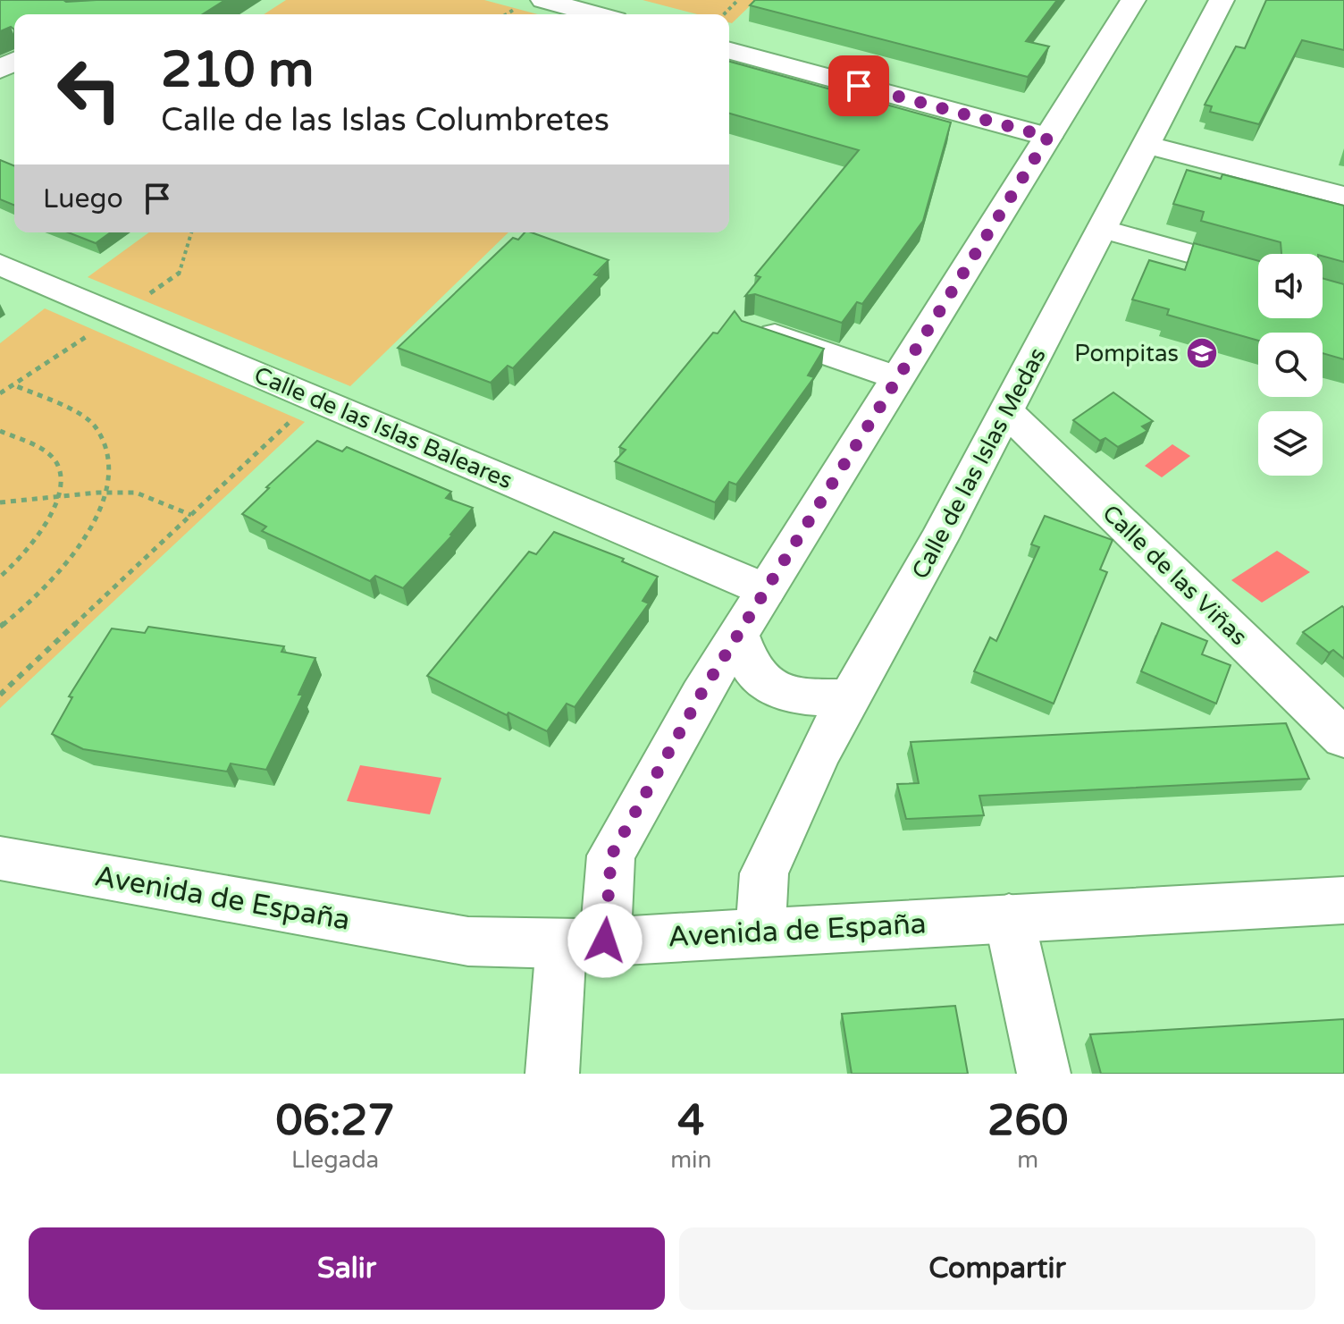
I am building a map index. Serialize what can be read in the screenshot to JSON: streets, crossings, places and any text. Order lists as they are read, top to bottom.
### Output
{
  "streets": {
    "street": [
      "Calle de las Islas Baleares",
      "Calle de las Islas Medas",
      "Calle de las Viñas",
      "Avenida de España"
    ]
  },
  "crossings": [
    ["Calle de las Islas Medas", "Calle de las Viñas"],
    ["Calle de las Islas Medas", "Avenida de España"]
  ],
  "places": {
    "school or university": ["Pompitas"]
  },
  "page": {
    "turn": ["210 m", "Calle de las Islas Columbretes"],
    "then": "Luego",
    "eta": [
      "06:27",
      "Llegada",
      "4",
      "min",
      "260",
      "m"
    ],
    "buttons": ["Salir", "Compartir"]
  }
}
